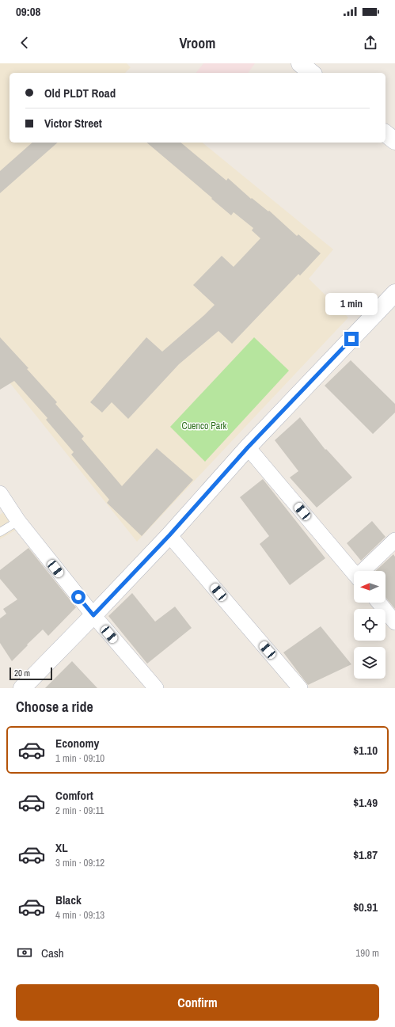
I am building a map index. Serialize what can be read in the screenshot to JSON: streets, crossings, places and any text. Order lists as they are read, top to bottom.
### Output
{
  "parks": ["Cuenco Park"],
  "scale_bar": "20 m",
  "north": "left",
  "page": {
    "status": "09:08",
    "header": "Vroom",
    "banner": ["Old PLDT Road", "Victor Street"],
    "bubble": "1 min",
    "scale": "20 m",
    "heading": "Choose a ride",
    "list": [
      {
        "name": "Economy",
        "note": "1 min · 09:10",
        "value": "$1.10"
      },
      {
        "name": "Comfort",
        "note": "2 min · 09:11",
        "value": "$1.49"
      },
      {
        "name": "XL",
        "note": "3 min · 09:12",
        "value": "$1.87"
      },
      {
        "name": "Black",
        "note": "4 min · 09:13",
        "value": "$0.91"
      }
    ],
    "pay": ["Cash", "190 m"],
    "buttons": "Confirm"
  }
}
